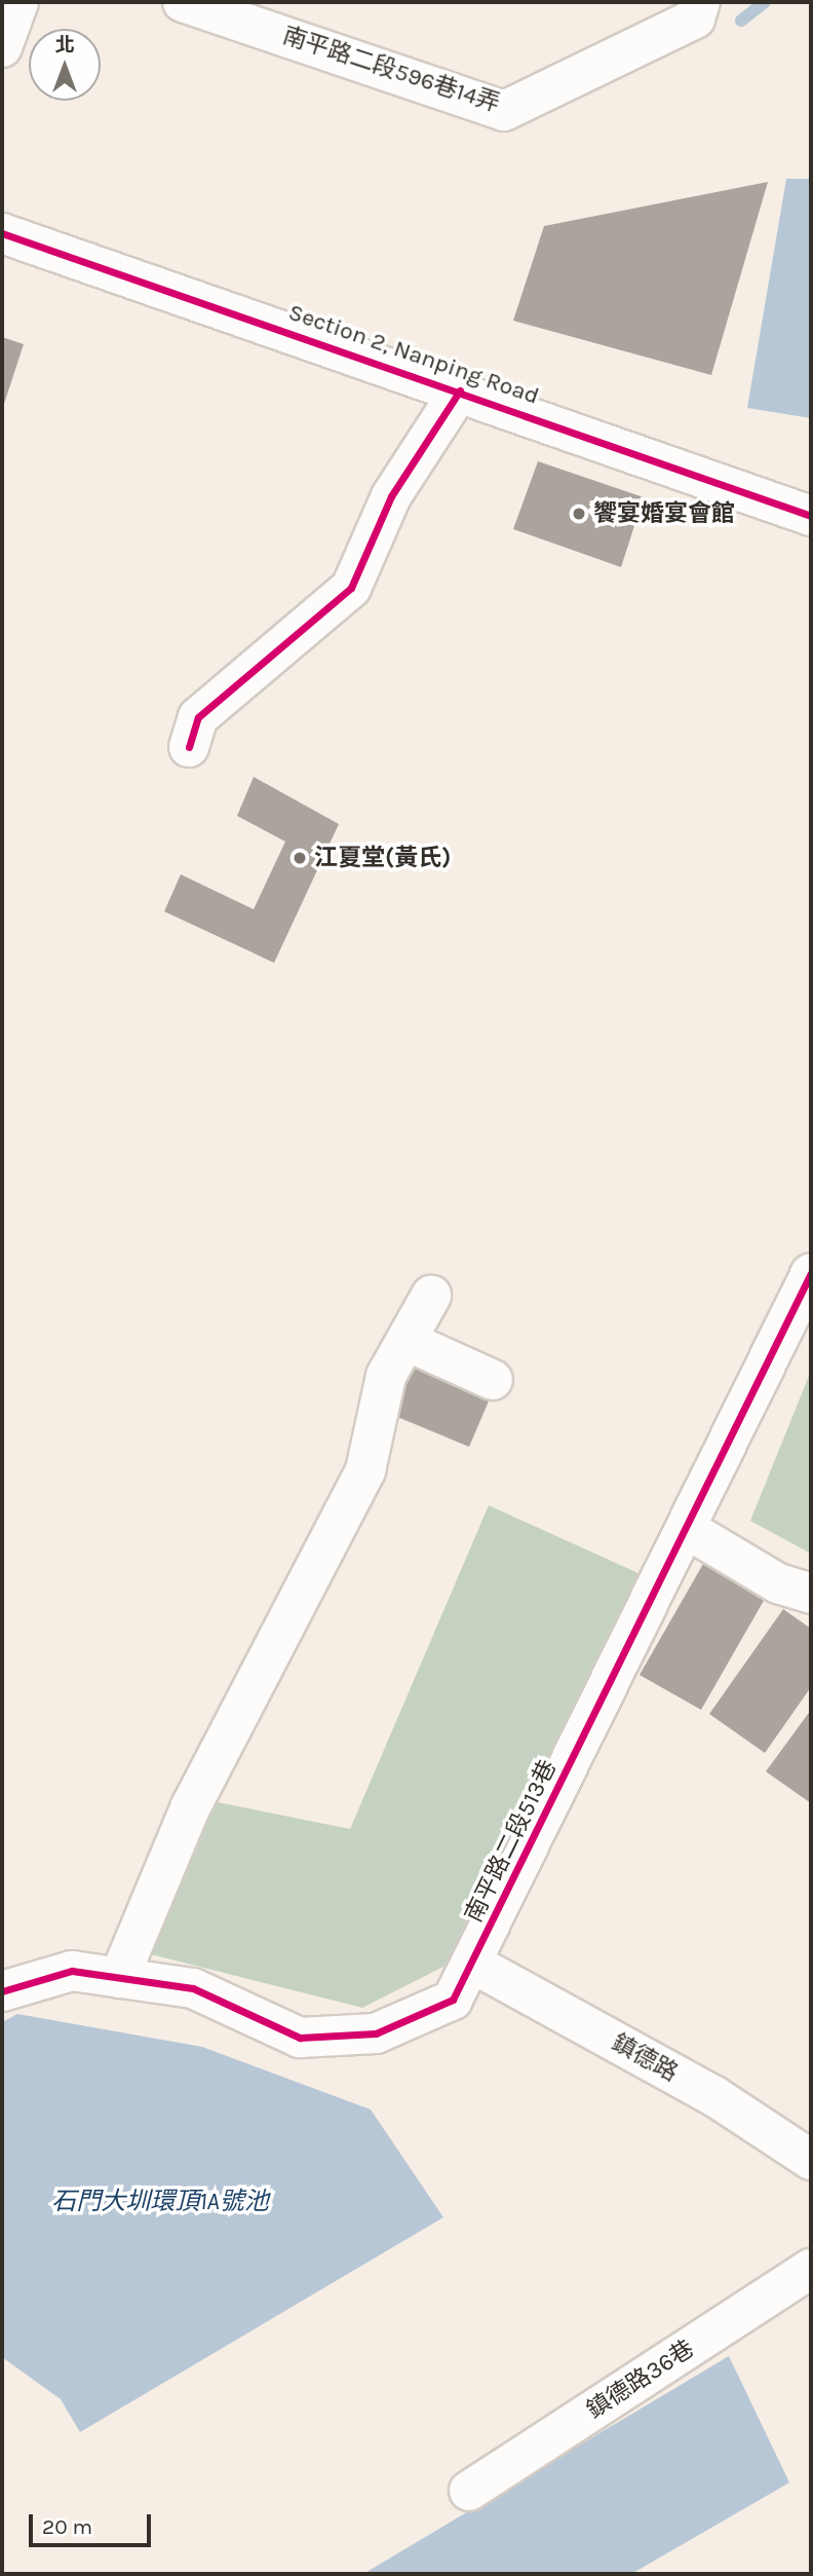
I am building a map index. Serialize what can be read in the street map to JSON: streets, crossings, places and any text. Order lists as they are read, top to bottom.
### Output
{
  "streets": {
    "street": [
      "南平路二段596巷14弄",
      "Section 2, Nanping Road",
      "南平路二段513巷",
      "鎮德路",
      "鎮德路36巷"
    ]
  },
  "crossings": [
    ["南平路二段513巷", "鎮德路"]
  ],
  "water": ["石門大圳環頂1A號池"],
  "places": ["饗宴婚宴會館", "江夏堂(黃氏)"],
  "scale_bar": "20 m",
  "north": "top"
}
